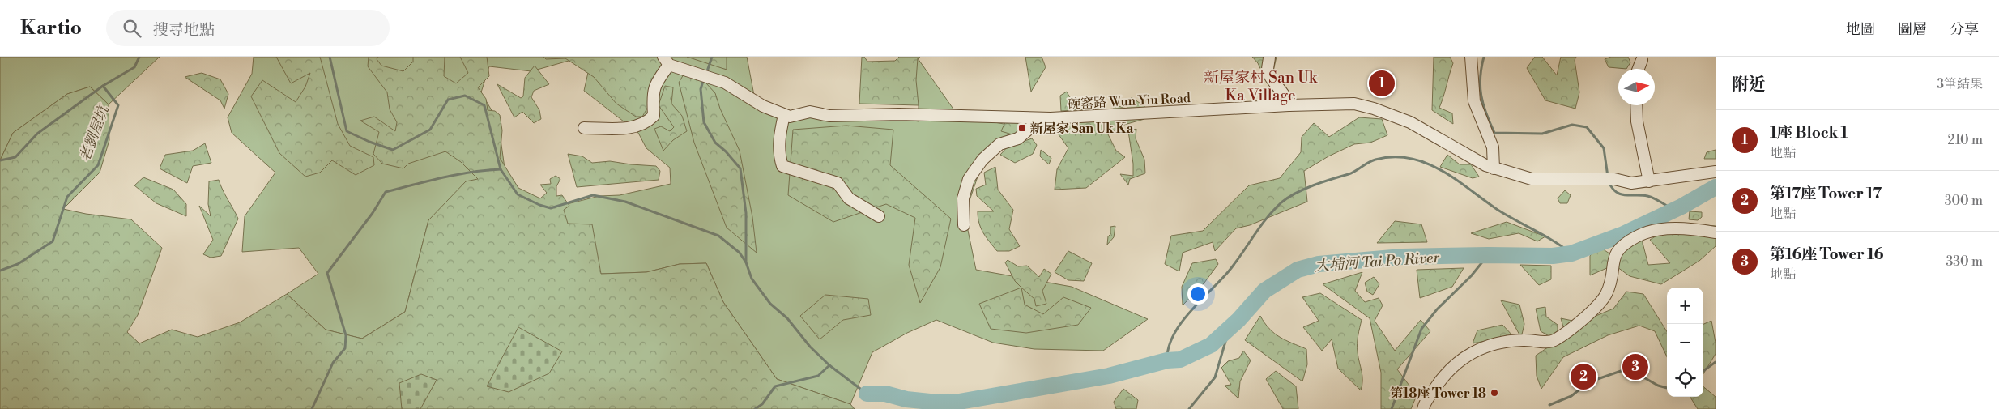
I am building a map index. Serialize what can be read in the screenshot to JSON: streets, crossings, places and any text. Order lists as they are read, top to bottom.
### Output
{
  "streets": {
    "street": ["碗窰路 Wun Yiu Road"]
  },
  "districts": ["新屋家村 San Uk Ka Village"],
  "water": ["老劉屋坑", "大埔河 Tai Po River"],
  "places": {
    "transit": ["新屋家 San Uk Ka"],
    "other": ["第18座 Tower 18"]
  },
  "north": "right",
  "page": {
    "header": "Kartio",
    "search": "搜尋地點",
    "nav": ["地圖", "圖層", "分享"],
    "heading": ["附近", "3筆結果"],
    "pins": ["1", "3", "2"],
    "list": [
      {
        "mark": "1",
        "name": "1座 Block 1",
        "note": "地點",
        "value": "210 m"
      },
      {
        "mark": "2",
        "name": "第17座 Tower 17",
        "note": "地點",
        "value": "300 m"
      },
      {
        "mark": "3",
        "name": "第16座 Tower 16",
        "note": "地點",
        "value": "330 m"
      }
    ],
    "map_buttons": ["+", "−"]
  }
}
